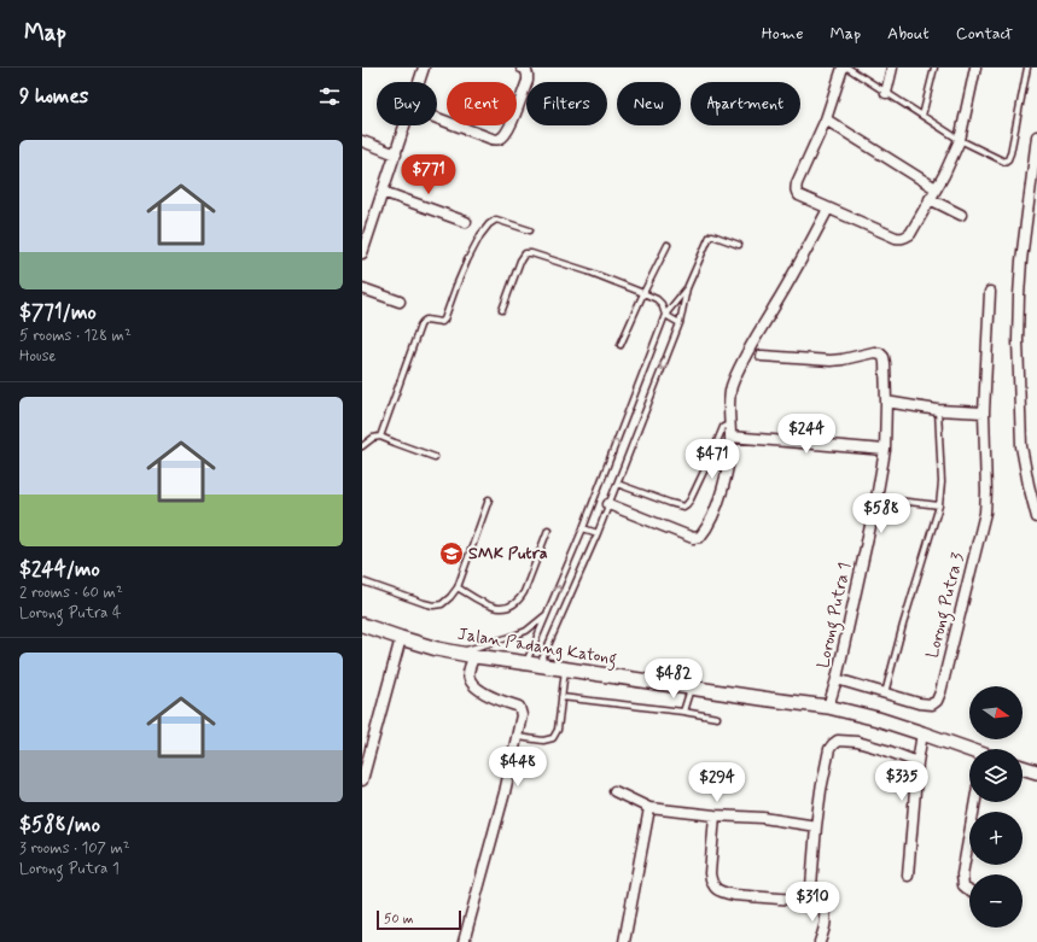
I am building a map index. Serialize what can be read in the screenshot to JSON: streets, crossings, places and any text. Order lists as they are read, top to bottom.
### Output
{
  "streets": {
    "street": ["Lorong Putra 3", "Lorong Putra 1", "Jalan Padang Katong"]
  },
  "crossings": [
    ["Lorong Putra 3", "Lorong Putra 1"],
    ["Lorong Putra 1", "Jalan Padang Katong"]
  ],
  "places": {
    "school or university": ["SMK Putra"]
  },
  "scale_bar": "50 m",
  "north": "right",
  "page": {
    "header": "Map",
    "nav": [
      "Home",
      "Map",
      "About",
      "Contact"
    ],
    "heading": "9 homes",
    "chip": [
      "Buy",
      "Rent",
      "Filters",
      "New",
      "Apartment"
    ],
    "list": [
      {
        "name": "$771/mo",
        "note": "5 rooms · 128 m² · House"
      },
      {
        "name": "$244/mo",
        "note": "2 rooms · 60 m² · Lorong Putra 4"
      },
      {
        "name": "$588/mo",
        "note": "3 rooms · 107 m² · Lorong Putra 1"
      }
    ],
    "price": [
      "$771",
      "$244",
      "$471",
      "$588",
      "$482",
      "$448",
      "$335",
      "$294",
      "$310"
    ],
    "map_buttons": ["+", "−"],
    "scale": "50 m"
  }
}
